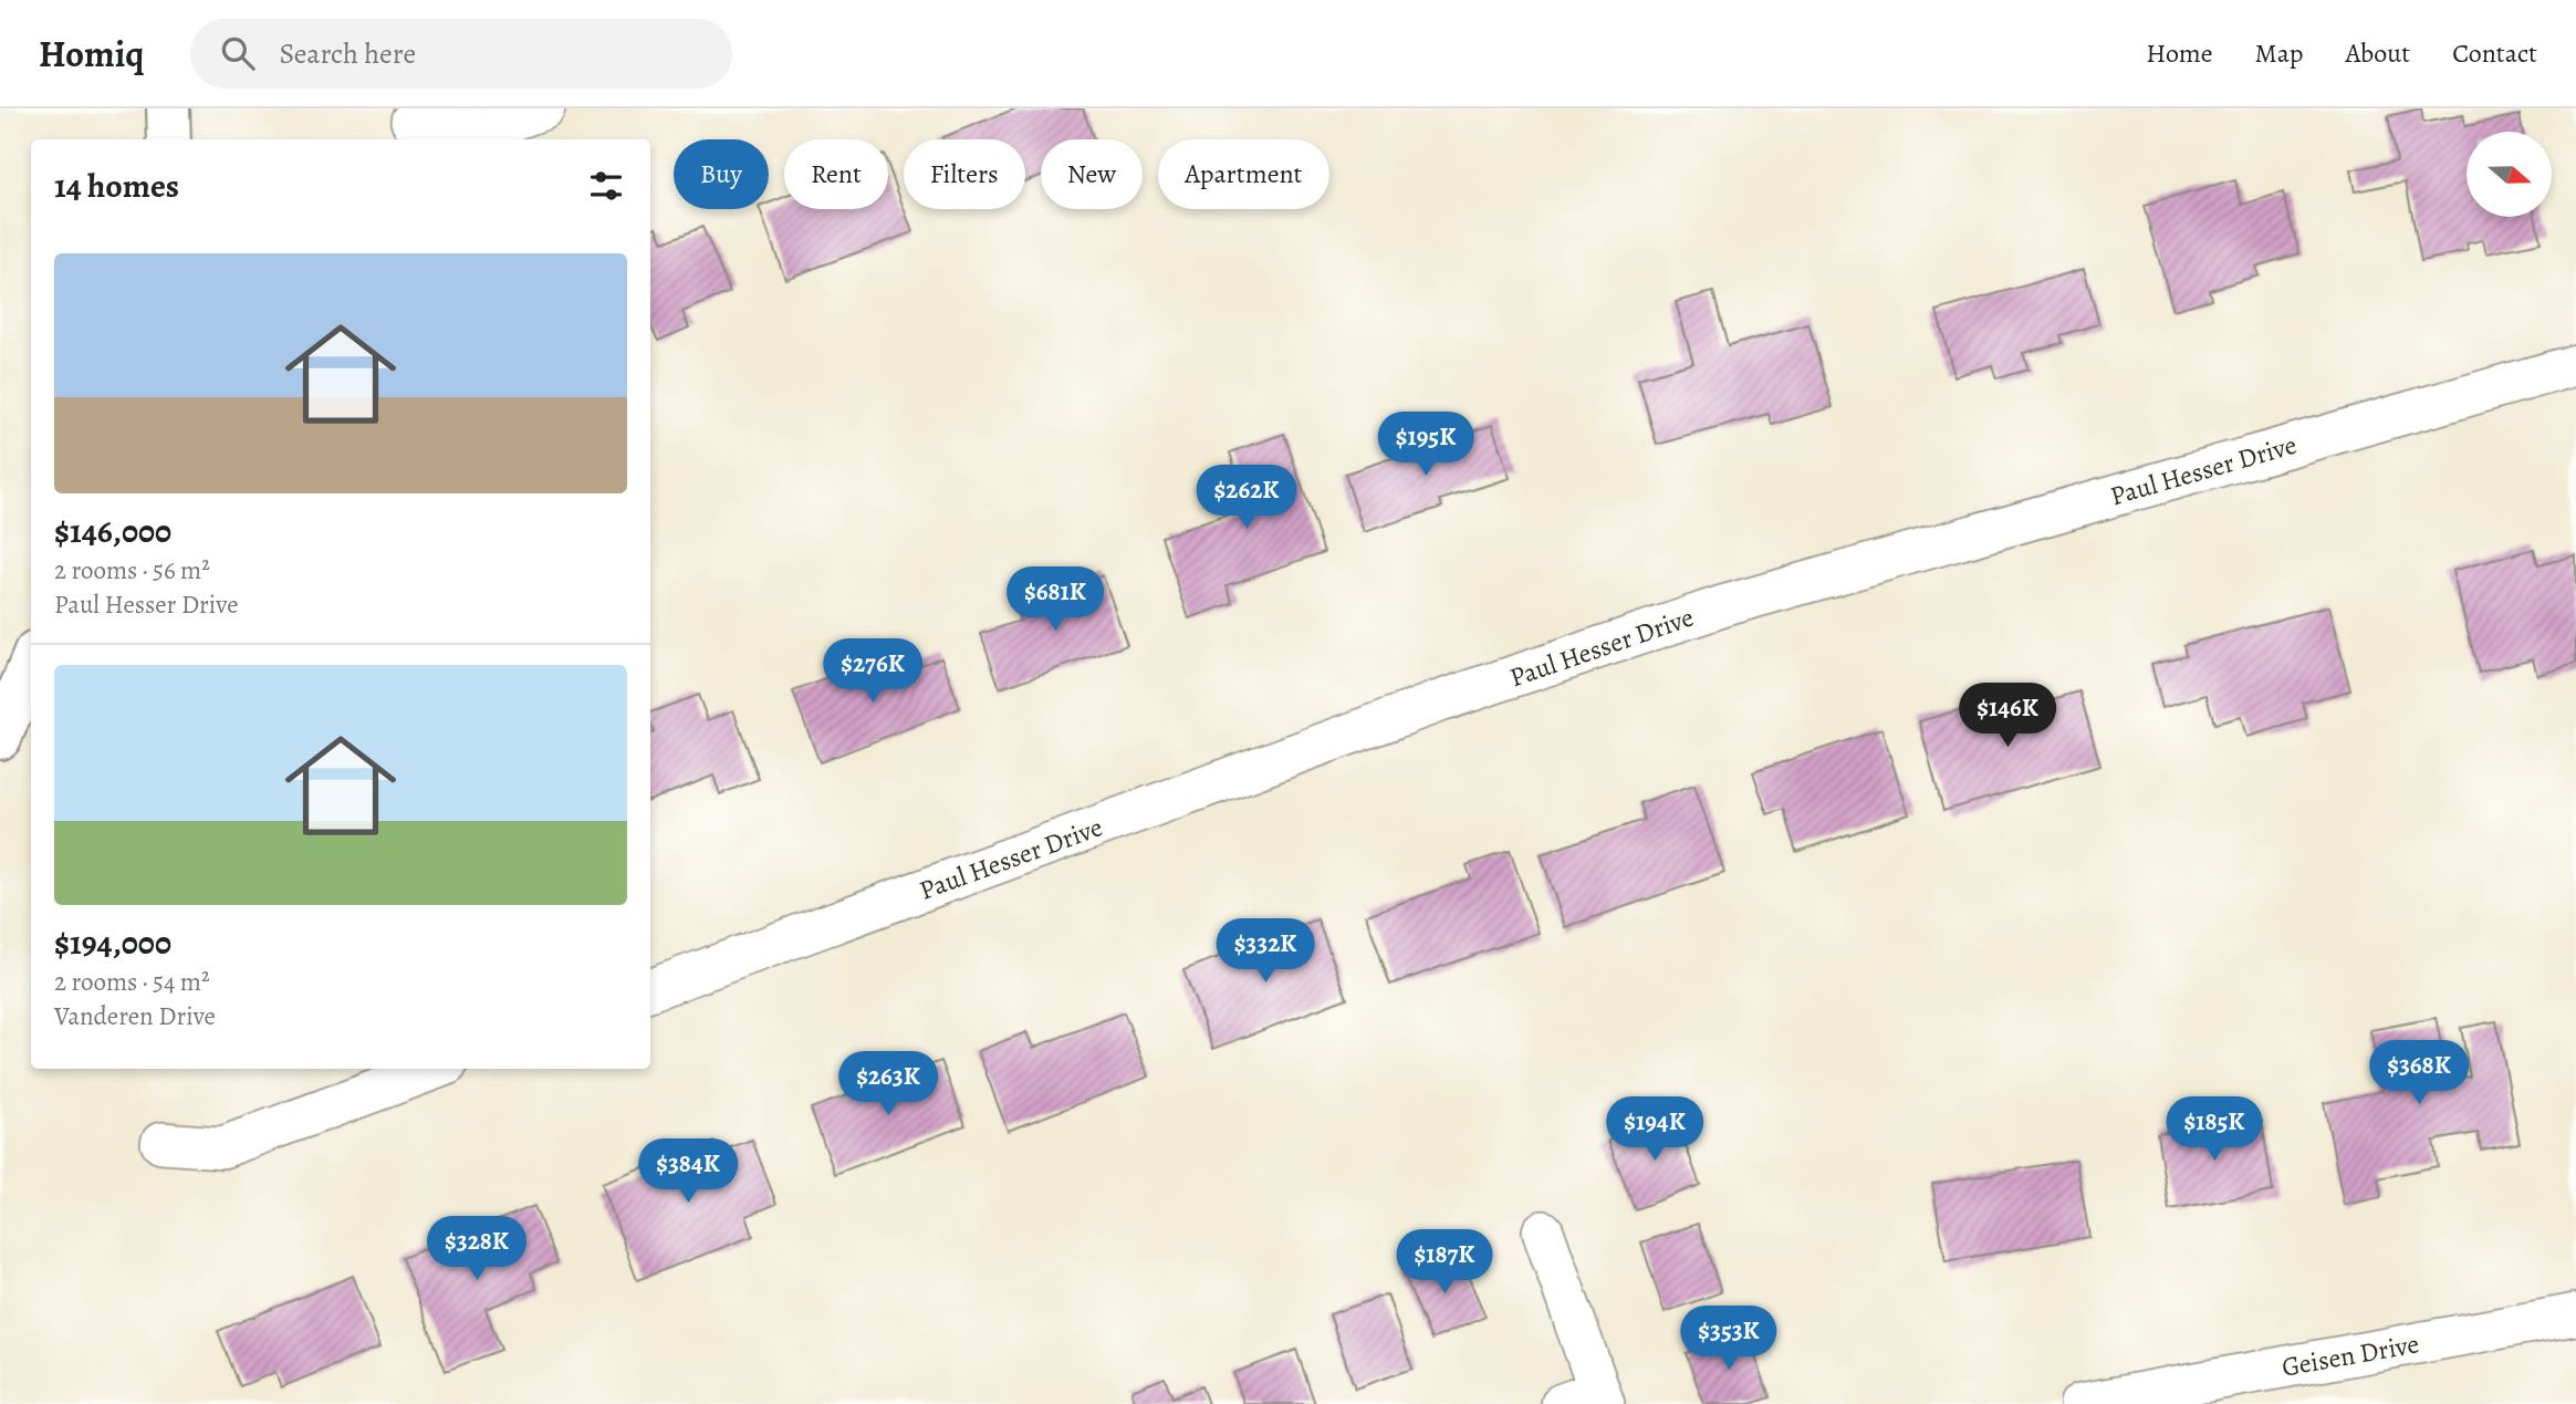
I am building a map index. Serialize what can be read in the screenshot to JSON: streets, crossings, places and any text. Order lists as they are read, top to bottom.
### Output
{
  "streets": {
    "street": ["Paul Hesser Drive", "Geisen Drive"]
  },
  "north": "right",
  "page": {
    "header": "Homiq",
    "search": "Search here",
    "nav": [
      "Home",
      "Map",
      "About",
      "Contact"
    ],
    "chip": [
      "Buy",
      "Rent",
      "Filters",
      "New",
      "Apartment"
    ],
    "heading": "14 homes",
    "list": [
      {
        "name": "$146,000",
        "note": "2 rooms · 56 m² · Paul Hesser Drive"
      },
      {
        "name": "$194,000",
        "note": "2 rooms · 54 m² · Vanderen Drive"
      }
    ],
    "price": [
      "$195K",
      "$262K",
      "$681K",
      "$276K",
      "$146K",
      "$332K",
      "$368K",
      "$263K",
      "$194K",
      "$185K",
      "$384K",
      "$328K",
      "$187K",
      "$353K"
    ]
  }
}
